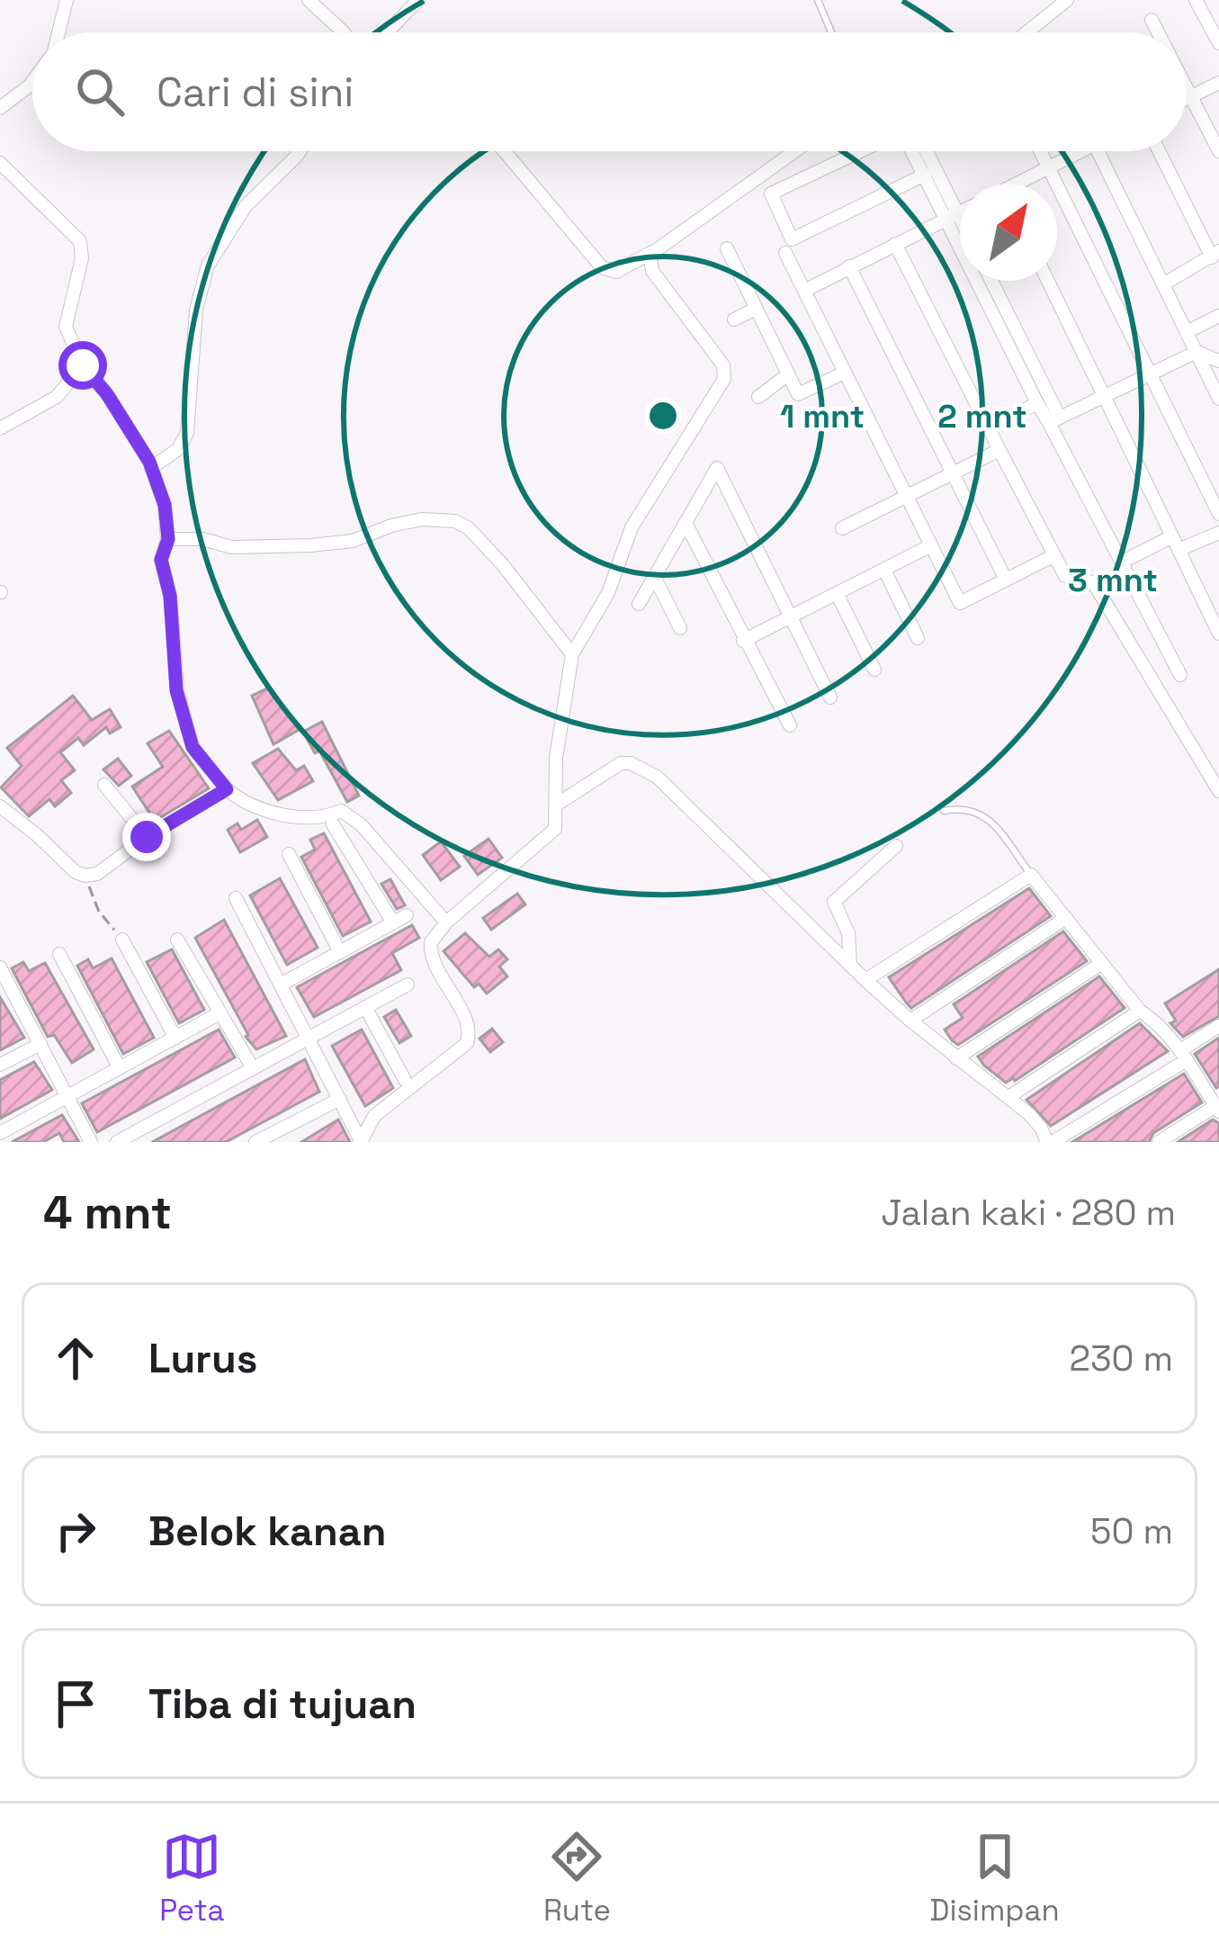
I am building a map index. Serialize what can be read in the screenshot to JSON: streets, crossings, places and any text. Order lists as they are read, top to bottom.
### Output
{
  "north": "top right",
  "page": {
    "search": "Cari di sini",
    "heading": ["4 mnt", "Jalan kaki · 280 m"],
    "list": [
      ["Lurus", "230 m"],
      ["Belok kanan", "50 m"],
      "Tiba di tujuan"
    ],
    "nav": ["Peta", "Rute", "Disimpan"]
  },
  "rings": ["1 mnt", "2 mnt", "3 mnt"]
}
